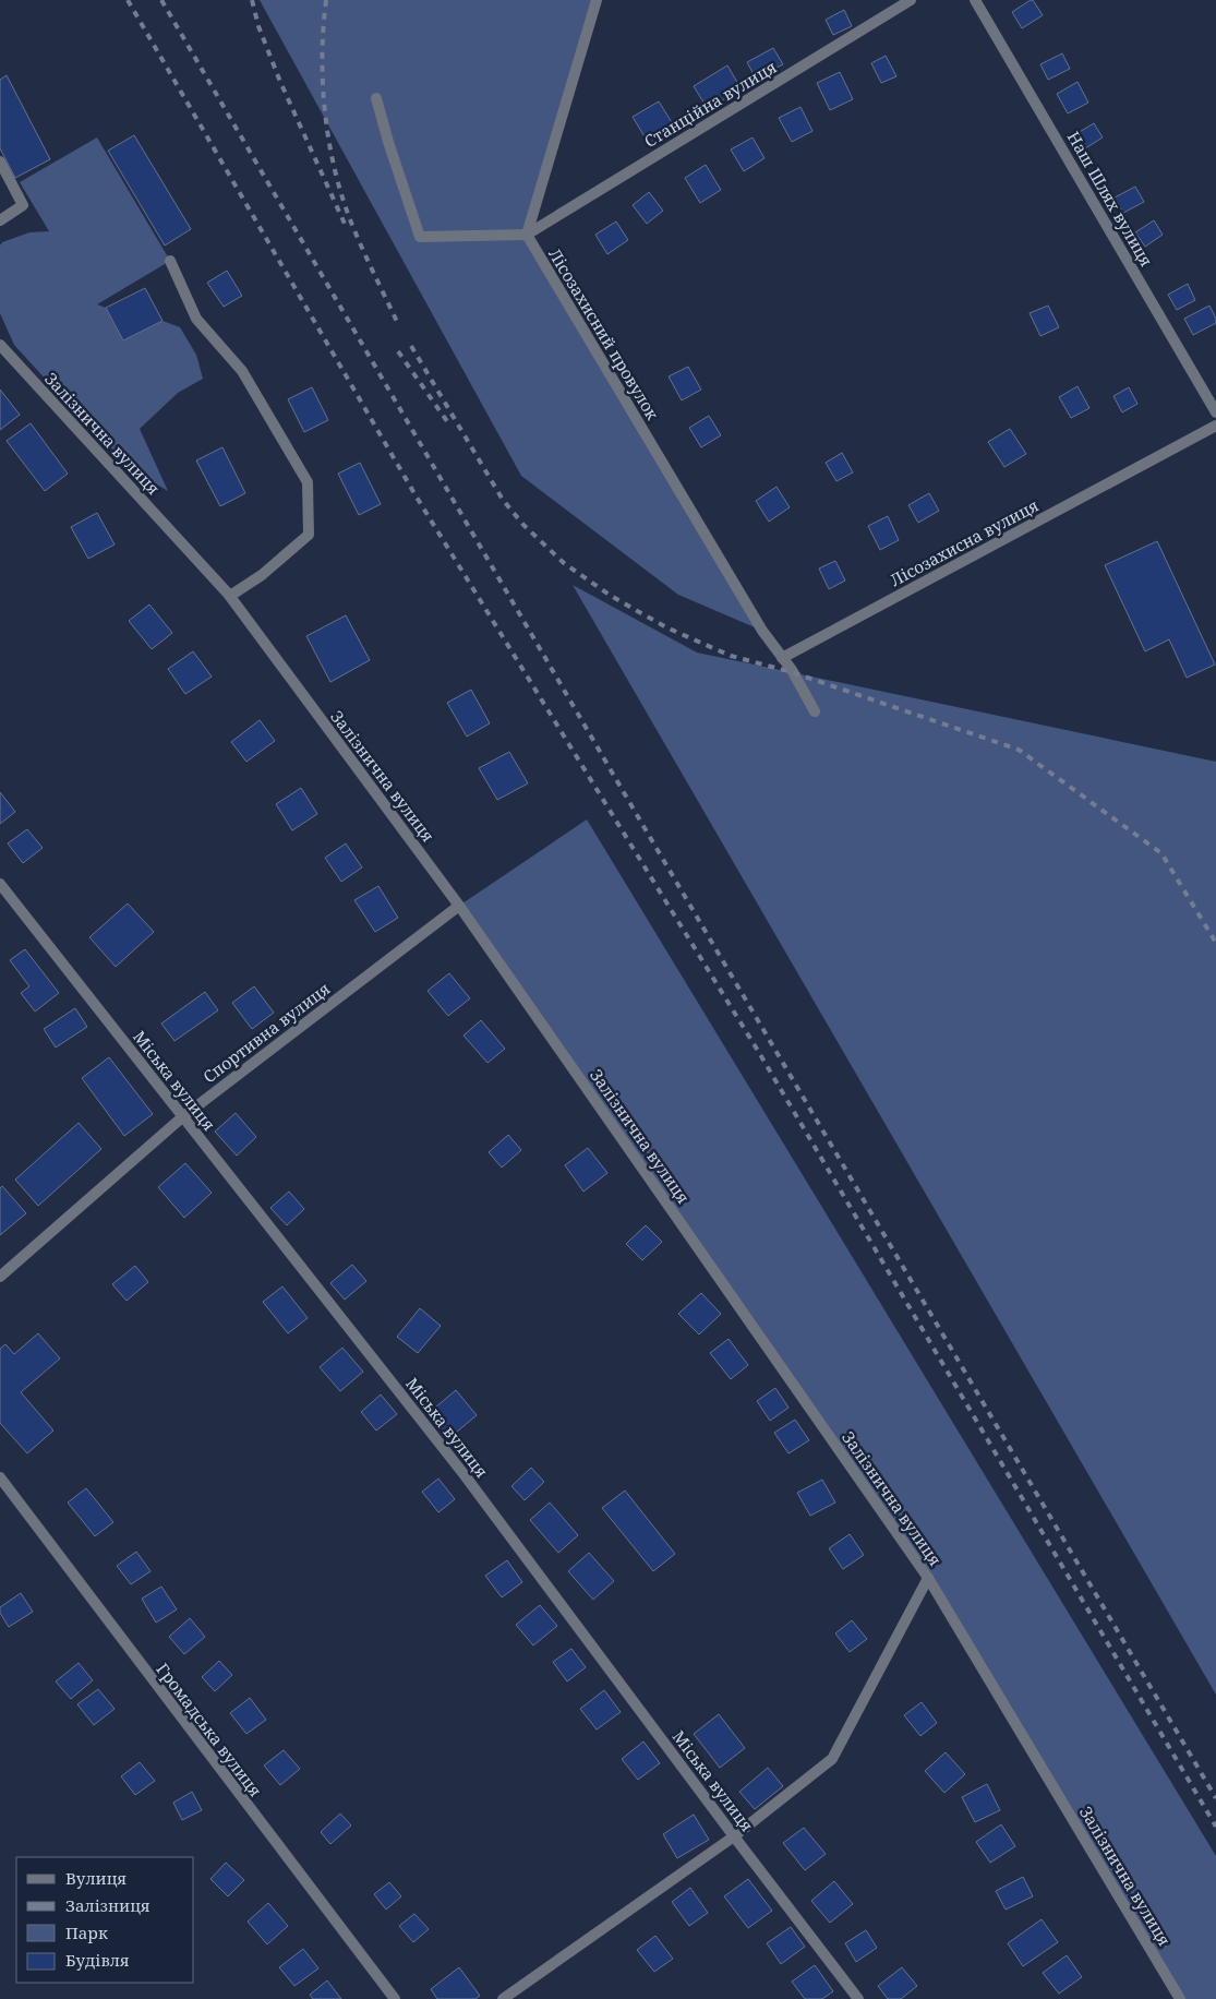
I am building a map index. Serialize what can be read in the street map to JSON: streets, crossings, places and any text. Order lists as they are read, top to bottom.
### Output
{
  "streets": {
    "street": [
      "Станційна вулиця",
      "Наш Шлях вулиця",
      "Лісозахисний провулок",
      "Залізнична вулиця",
      "Лісозахисна вулиця",
      "Спортивна вулиця",
      "Міська вулиця",
      "Громадська вулиця"
    ]
  },
  "crossings": [
    ["Станційна вулиця", "Лісозахисний провулок"],
    ["Лісозахисний провулок", "Лісозахисна вулиця"],
    ["Залізнична вулиця", "Спортивна вулиця"],
    ["Спортивна вулиця", "Міська вулиця"]
  ],
  "legend": [
    "Вулиця",
    "Залізниця",
    "Парк",
    "Будівля"
  ]
}
